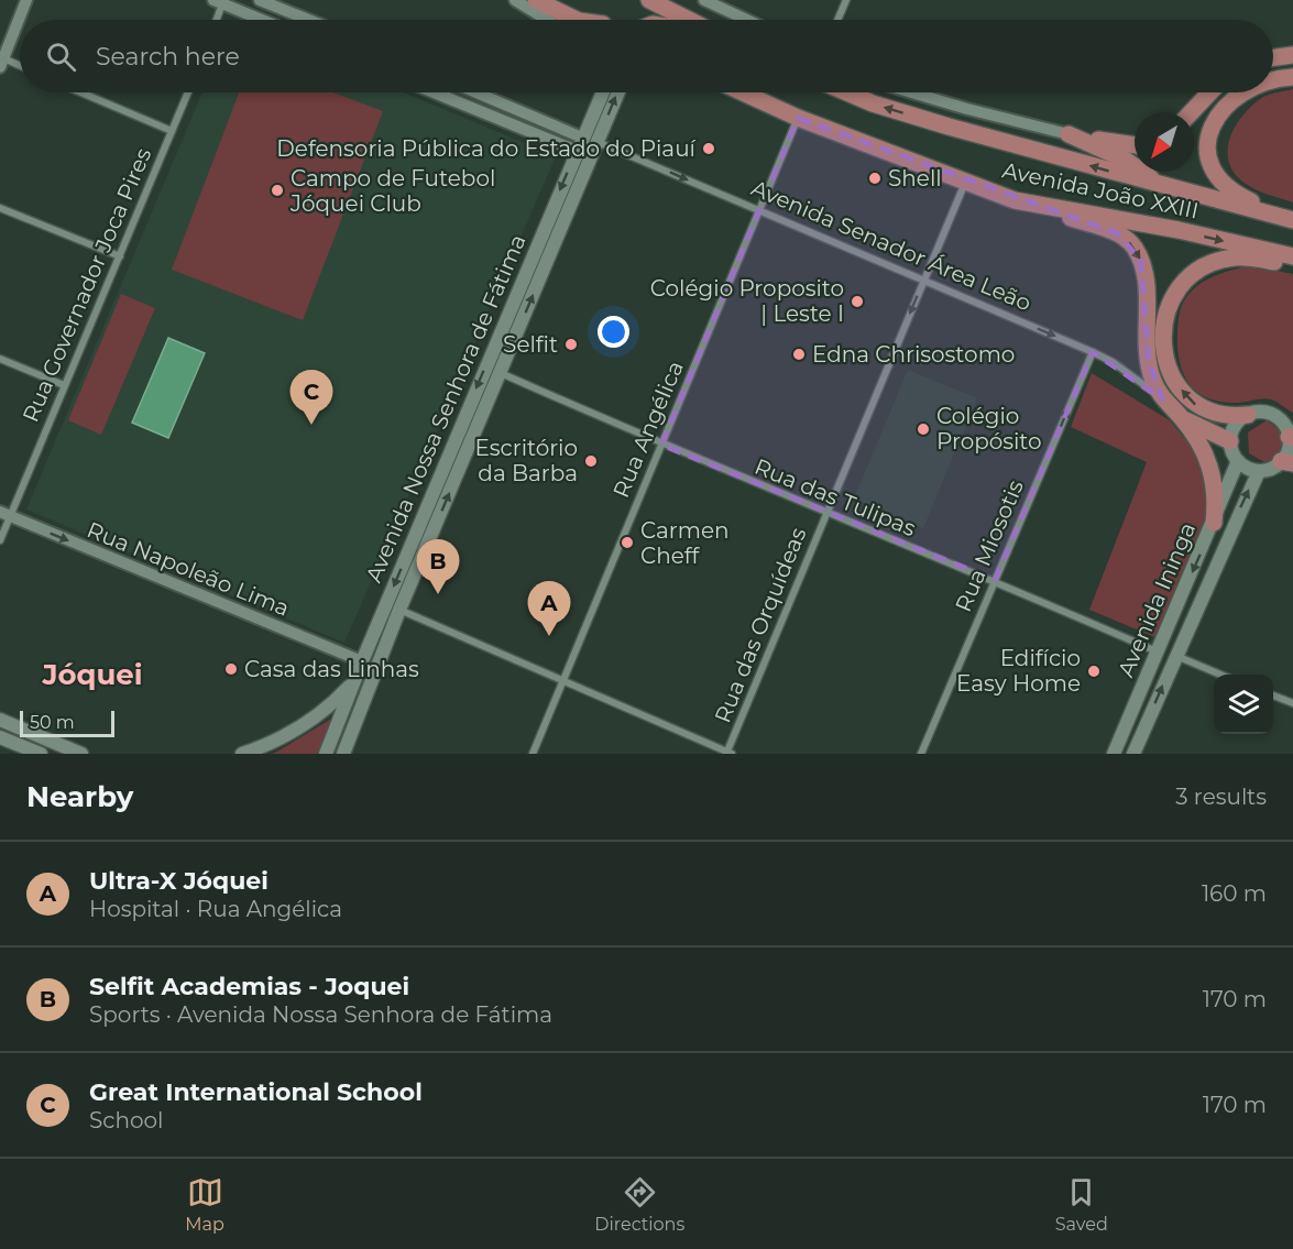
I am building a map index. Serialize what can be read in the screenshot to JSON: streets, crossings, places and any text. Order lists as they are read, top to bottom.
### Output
{
  "streets": {
    "main road": ["Avenida João XXIII", "Avenida Nossa Senhora de Fátima", "Avenida Ininga"],
    "street": [
      "Avenida Senador Área Leão",
      "Rua Governador Joca Pires",
      "Rua Angélica",
      "Rua das Tulipas",
      "Rua Miosotis",
      "Rua Napoleão Lima",
      "Rua das Orquídeas"
    ]
  },
  "crossings": [
    ["Avenida João XXIII", "Rua Angélica"],
    ["Avenida João XXIII", "Rua das Orquídeas"],
    ["Avenida Senador Área Leão", "Avenida Nossa Senhora de Fátima"],
    ["Avenida Senador Área Leão", "Rua Angélica"],
    ["Avenida Senador Área Leão", "Rua Miosotis"],
    ["Avenida Senador Área Leão", "Rua das Orquídeas"],
    ["Rua Governador Joca Pires", "Rua Napoleão Lima"],
    ["Avenida Nossa Senhora de Fátima", "Rua das Tulipas"],
    ["Avenida Nossa Senhora de Fátima", "Rua Napoleão Lima"],
    ["Rua Angélica", "Rua das Tulipas"],
    ["Rua das Tulipas", "Rua Miosotis"],
    ["Rua das Tulipas", "Avenida Ininga"],
    ["Rua das Tulipas", "Rua das Orquídeas"]
  ],
  "one_way": [
    "Avenida Senador Área Leão",
    "Rua Miosotis",
    "Rua Napoleão Lima",
    "Rua das Orquídeas"
  ],
  "districts": ["Jóquei"],
  "places": [
    "Defensoria Pública do Estado do Piauí",
    "Shell",
    "Campo de Futebol Jóquei Club",
    "Colégio Proposito | Leste I",
    "Selfit",
    "Edna Chrisostomo",
    "Colégio Propósito",
    "Escritório da Barba",
    "Carmen Cheff",
    "Casa das Linhas",
    "Edifício Easy Home"
  ],
  "scale_bar": "50 m",
  "north": "bottom left",
  "page": {
    "search": "Search here",
    "pins": ["C", "B", "A"],
    "scale": "50 m",
    "heading": ["Nearby", "3 results"],
    "list": [
      {
        "mark": "A",
        "name": "Ultra-X Jóquei",
        "note": "Hospital · Rua Angélica",
        "value": "160 m"
      },
      {
        "mark": "B",
        "name": "Selfit Academias - Joquei",
        "note": "Sports · Avenida Nossa Senhora de Fátima",
        "value": "170 m"
      },
      {
        "mark": "C",
        "name": "Great International School",
        "note": "School",
        "value": "170 m"
      }
    ],
    "nav": ["Map", "Directions", "Saved"]
  }
}
